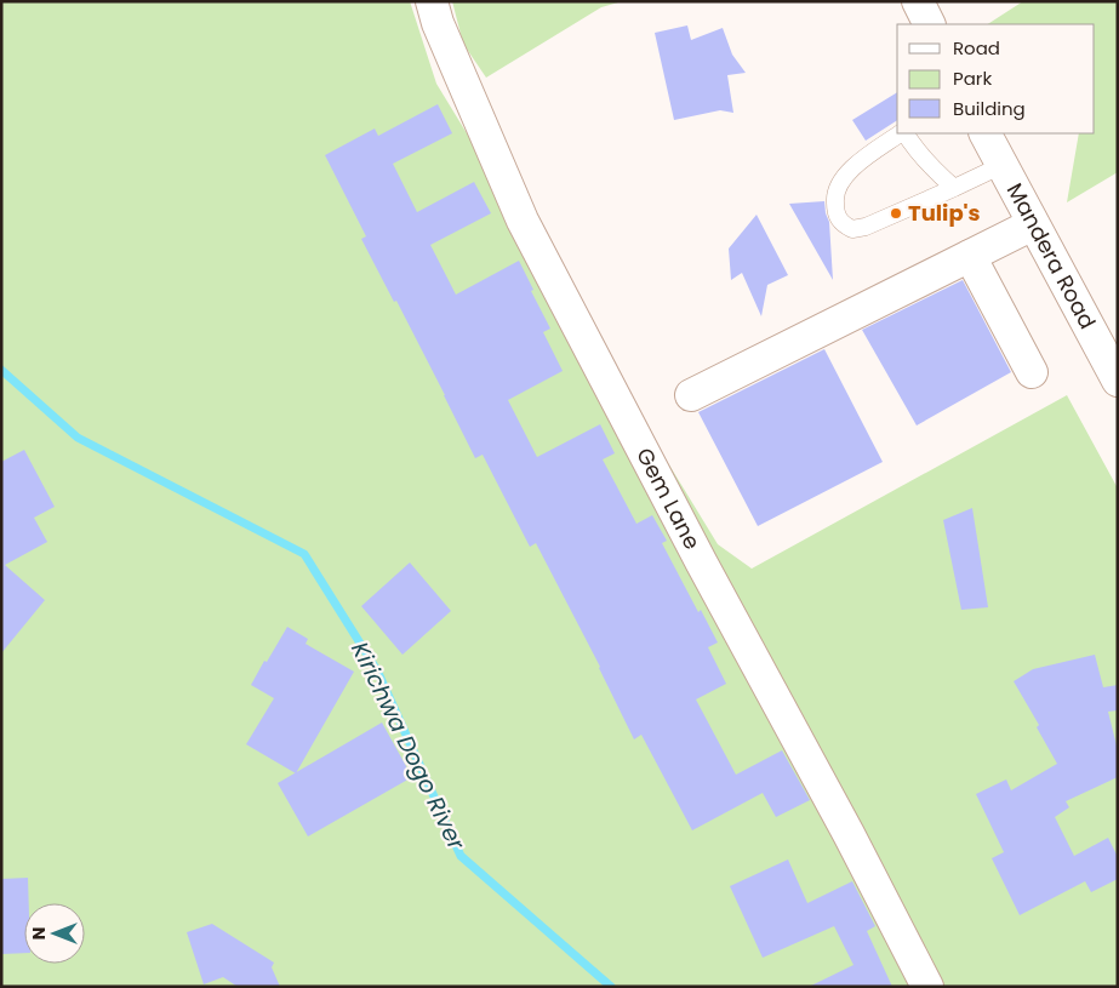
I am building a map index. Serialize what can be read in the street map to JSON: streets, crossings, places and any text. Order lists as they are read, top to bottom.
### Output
{
  "streets": {
    "street": ["Mandera Road", "Gem Lane"]
  },
  "water": ["Kirichwa Dogo River"],
  "places": ["Tulip's"],
  "legend": ["Road", "Park", "Building"],
  "north": "left"
}
